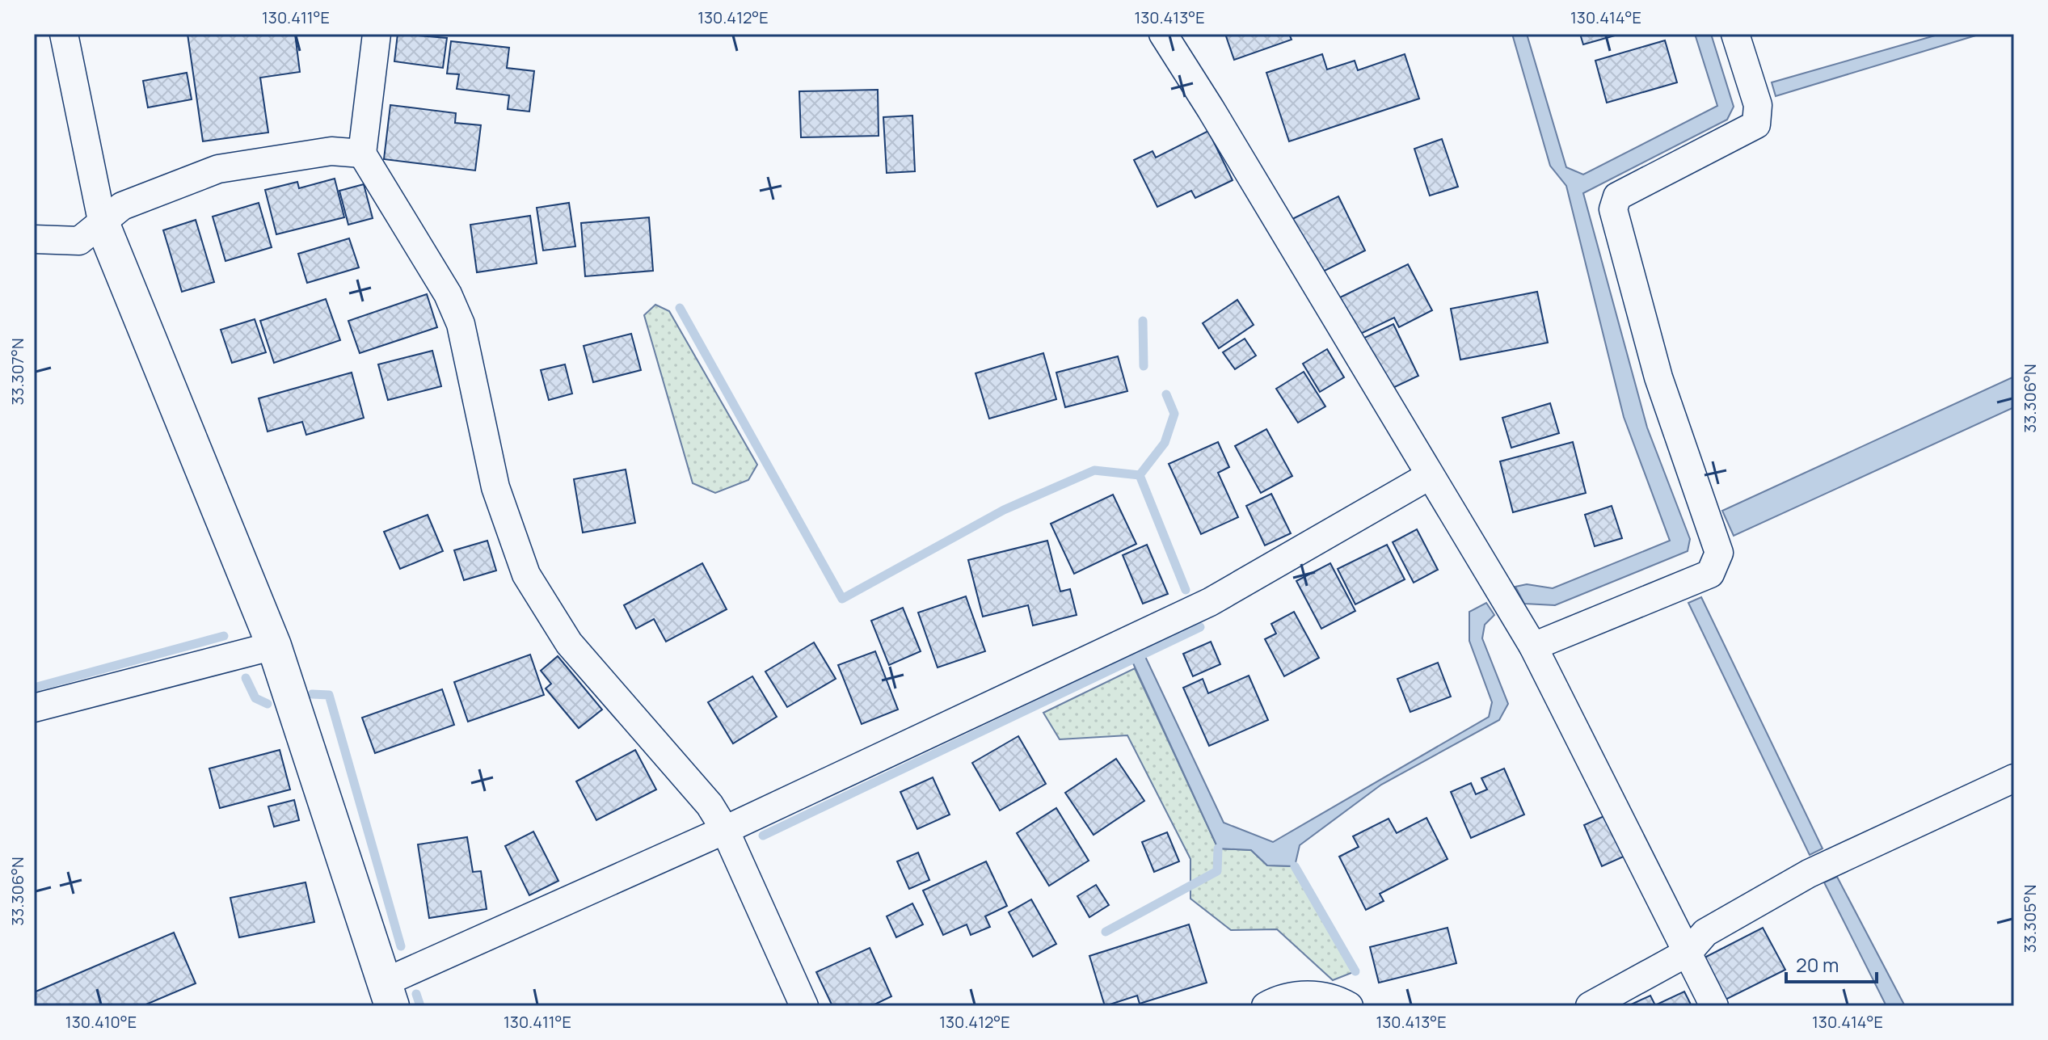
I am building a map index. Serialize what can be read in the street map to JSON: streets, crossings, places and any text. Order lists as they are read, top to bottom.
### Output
{
  "scale_bar": "20 m",
  "coordinates": [
    "130.411°E",
    "130.412°E",
    "130.413°E",
    "130.414°E",
    "33.307°N",
    "33.306°N",
    "33.305°N",
    "130.410°E"
  ]
}
